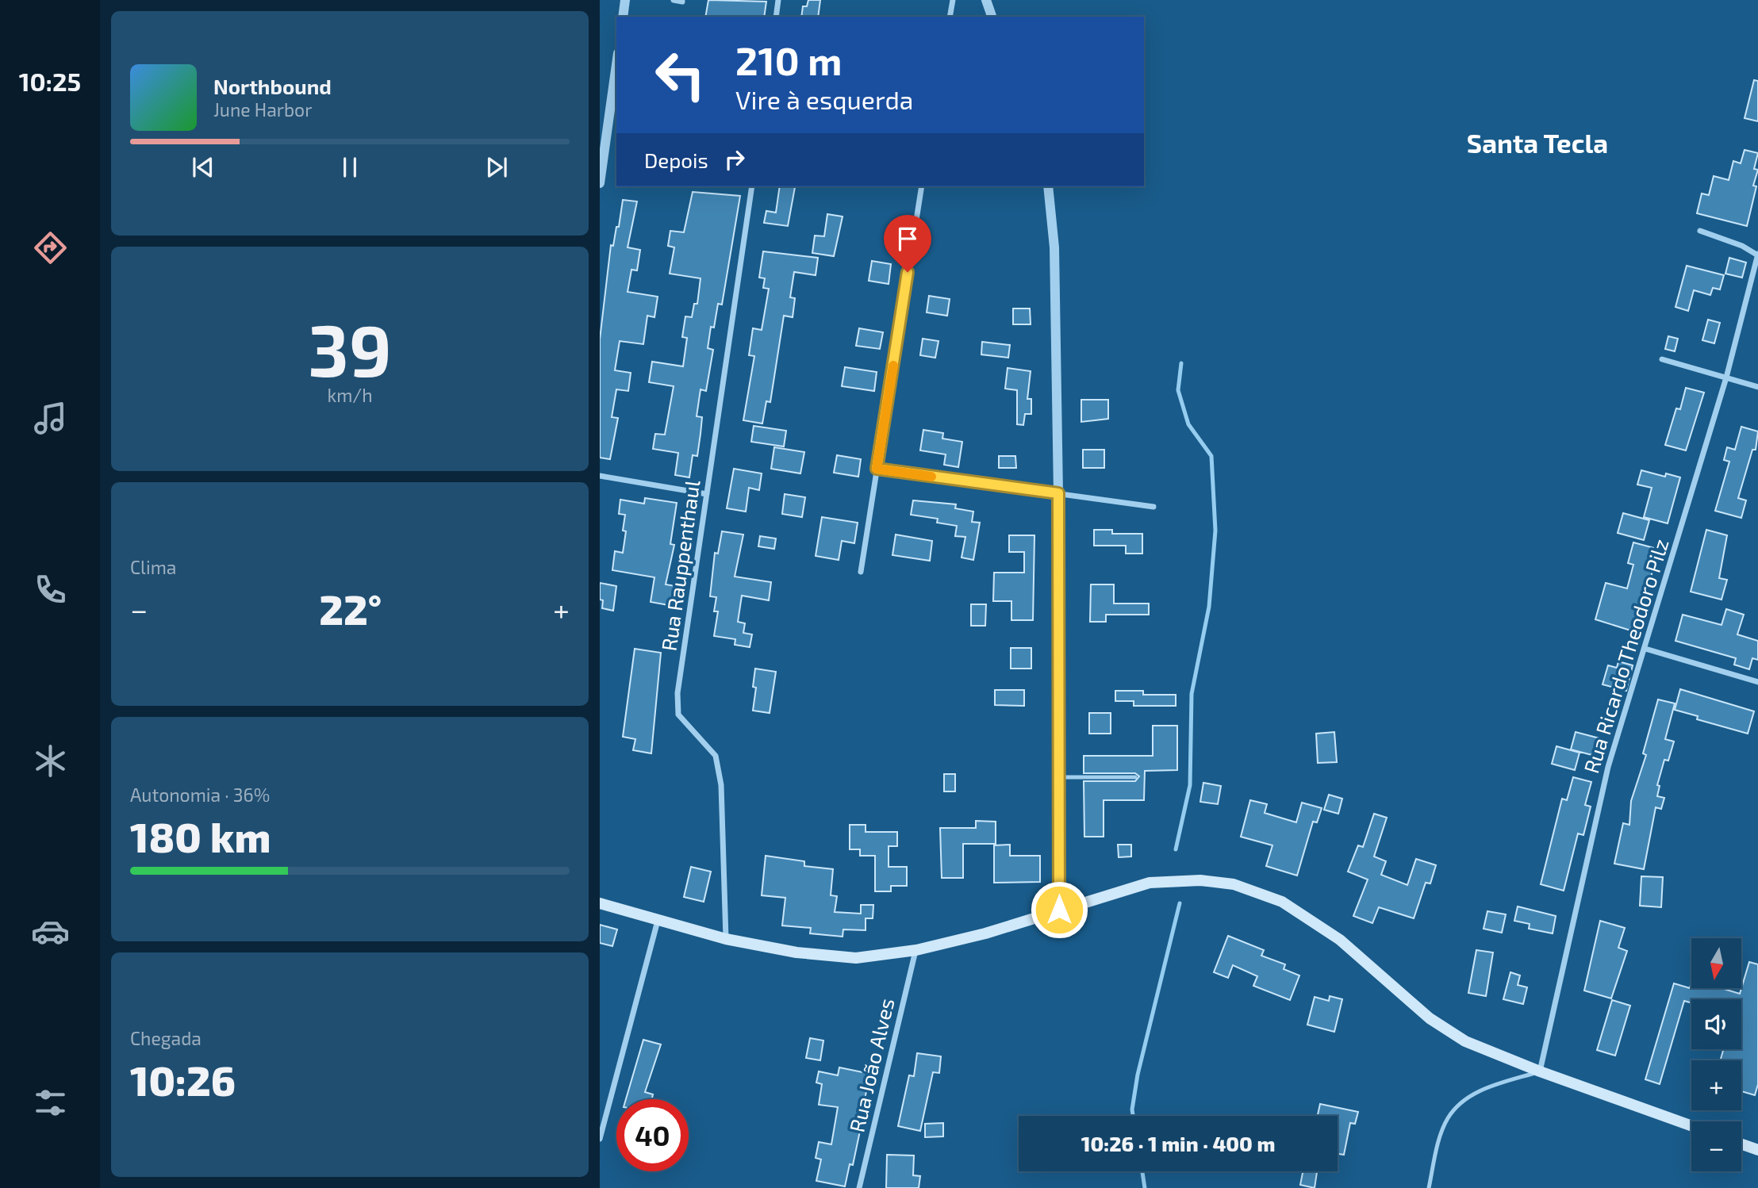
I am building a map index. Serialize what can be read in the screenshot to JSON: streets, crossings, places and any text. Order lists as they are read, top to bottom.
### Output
{
  "streets": {
    "street": ["Rua Rauppenthaul", "Rua Ricardo Theodoro Pilz", "Rua João Alves"]
  },
  "districts": ["Santa Tecla"],
  "north": "bottom",
  "page": {
    "tabs": "10:25",
    "turn": ["210 m", "Vire à esquerda"],
    "song": ["Northbound", "June Harbor"],
    "then": "Depois",
    "tile": [
      ["39", "km/h"],
      "Clima",
      ["Autonomia · 36%", "180 km"],
      ["Chegada", "10:26"]
    ],
    "heat": ["−", "22°", "+"],
    "map_buttons": ["+", "−"],
    "limit": "40",
    "trip": "10:26 · 1 min · 400 m"
  }
}
